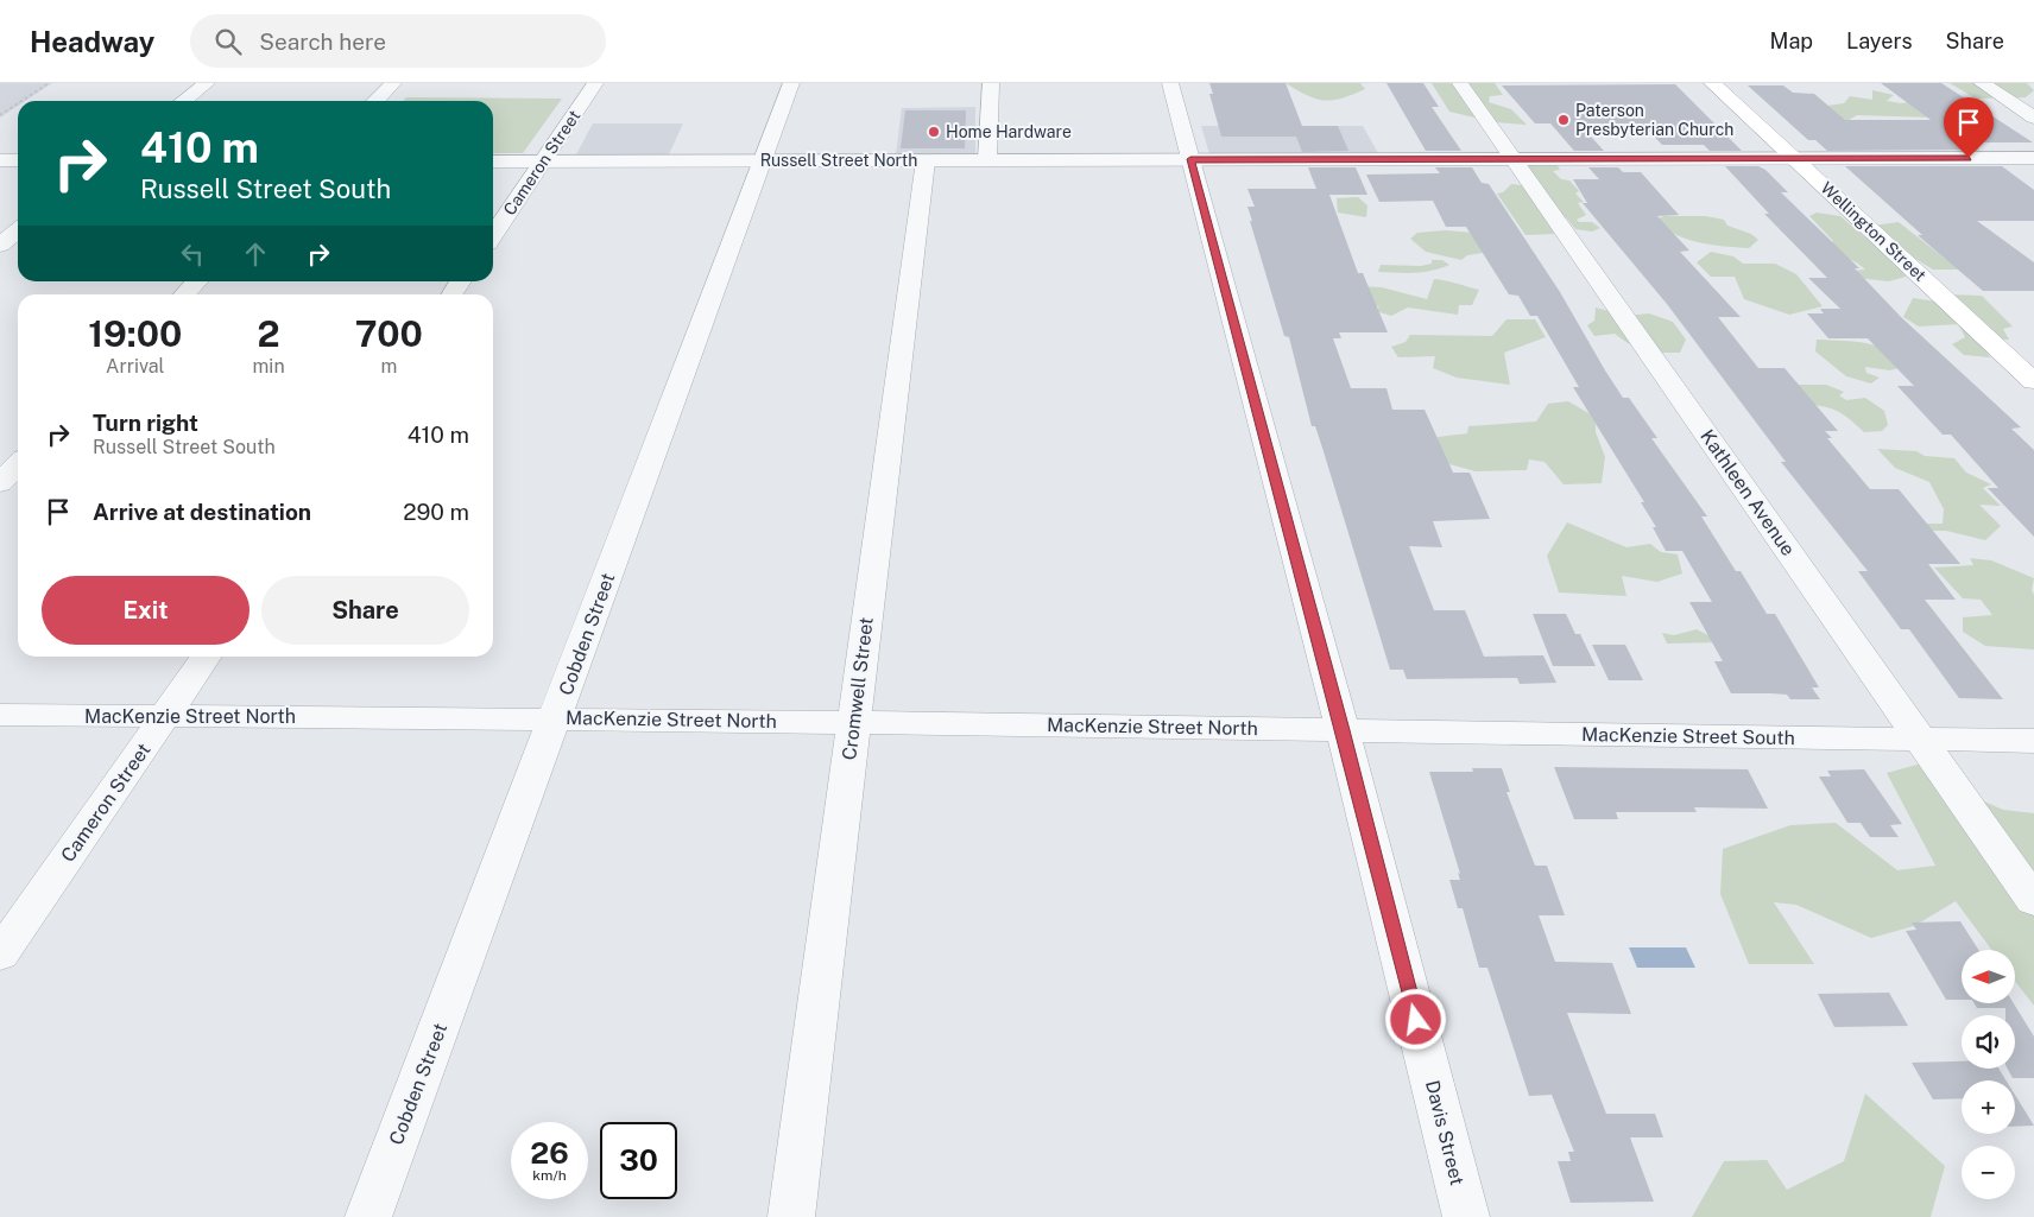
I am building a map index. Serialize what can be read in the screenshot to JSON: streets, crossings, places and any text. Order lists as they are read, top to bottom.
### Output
{
  "streets": {
    "main road": ["Wellington Street"],
    "street": [
      "Russell Street North",
      "Cameron Street",
      "Kathleen Avenue",
      "Cobden Street",
      "Cromwell Street",
      "MacKenzie Street North",
      "MacKenzie Street South",
      "Davis Street"
    ]
  },
  "crossings": [
    ["Russell Street North", "Cameron Street"],
    ["Russell Street North", "Wellington Street"],
    ["Russell Street North", "Kathleen Avenue"],
    ["Russell Street North", "Cobden Street"],
    ["Russell Street North", "Cromwell Street"],
    ["Russell Street North", "Davis Street"],
    ["Cameron Street", "MacKenzie Street North"],
    ["Kathleen Avenue", "MacKenzie Street South"],
    ["Cobden Street", "MacKenzie Street North"],
    ["Cromwell Street", "MacKenzie Street North"],
    ["MacKenzie Street North", "MacKenzie Street South"],
    ["MacKenzie Street North", "Davis Street"],
    ["MacKenzie Street South", "Davis Street"]
  ],
  "places": ["Paterson Presbyterian Church", "Home Hardware"],
  "north": "left",
  "page": {
    "header": "Headway",
    "search": "Search here",
    "nav": ["Map", "Layers", "Share"],
    "turn": ["410 m", "Russell Street South"],
    "eta": [
      "19:00",
      "Arrival",
      "2",
      "min",
      "700",
      "m"
    ],
    "list": [
      {
        "name": "Turn right",
        "note": "Russell Street South",
        "value": "410 m"
      },
      {
        "name": "Arrive at destination",
        "value": "290 m"
      }
    ],
    "buttons": ["Exit", "Share"],
    "map_buttons": ["+", "−"],
    "speed": "26 km/h",
    "limit": "30"
  }
}
